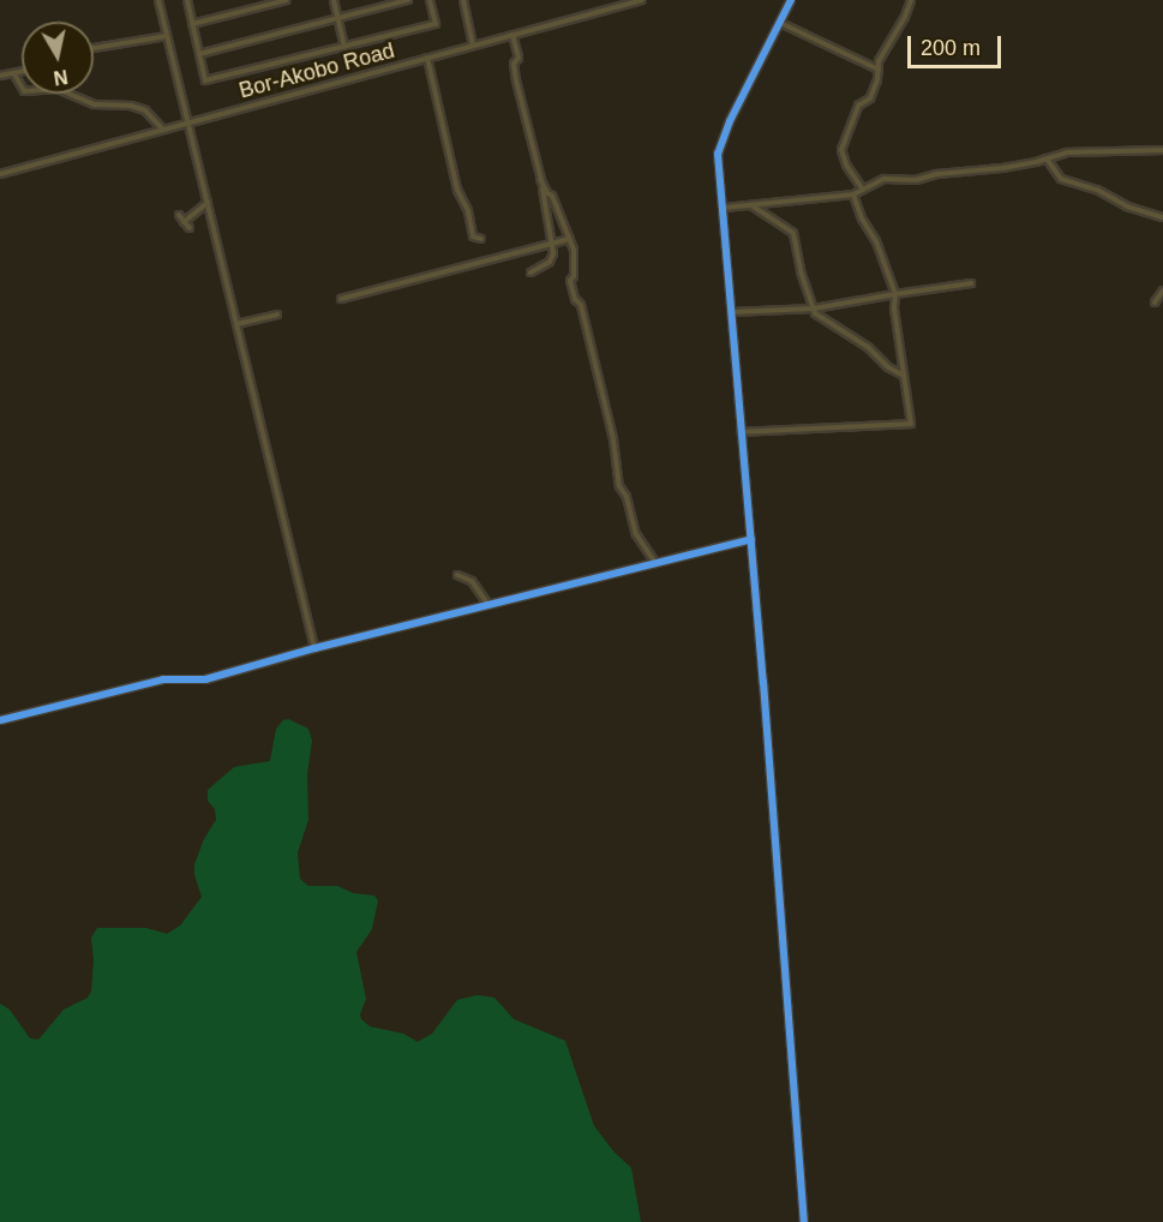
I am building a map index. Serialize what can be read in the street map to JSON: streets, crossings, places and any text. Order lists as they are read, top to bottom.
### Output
{
  "streets": {
    "street": ["Bor-Akobo Road"]
  },
  "scale_bar": "200 m",
  "north": "bottom"
}
